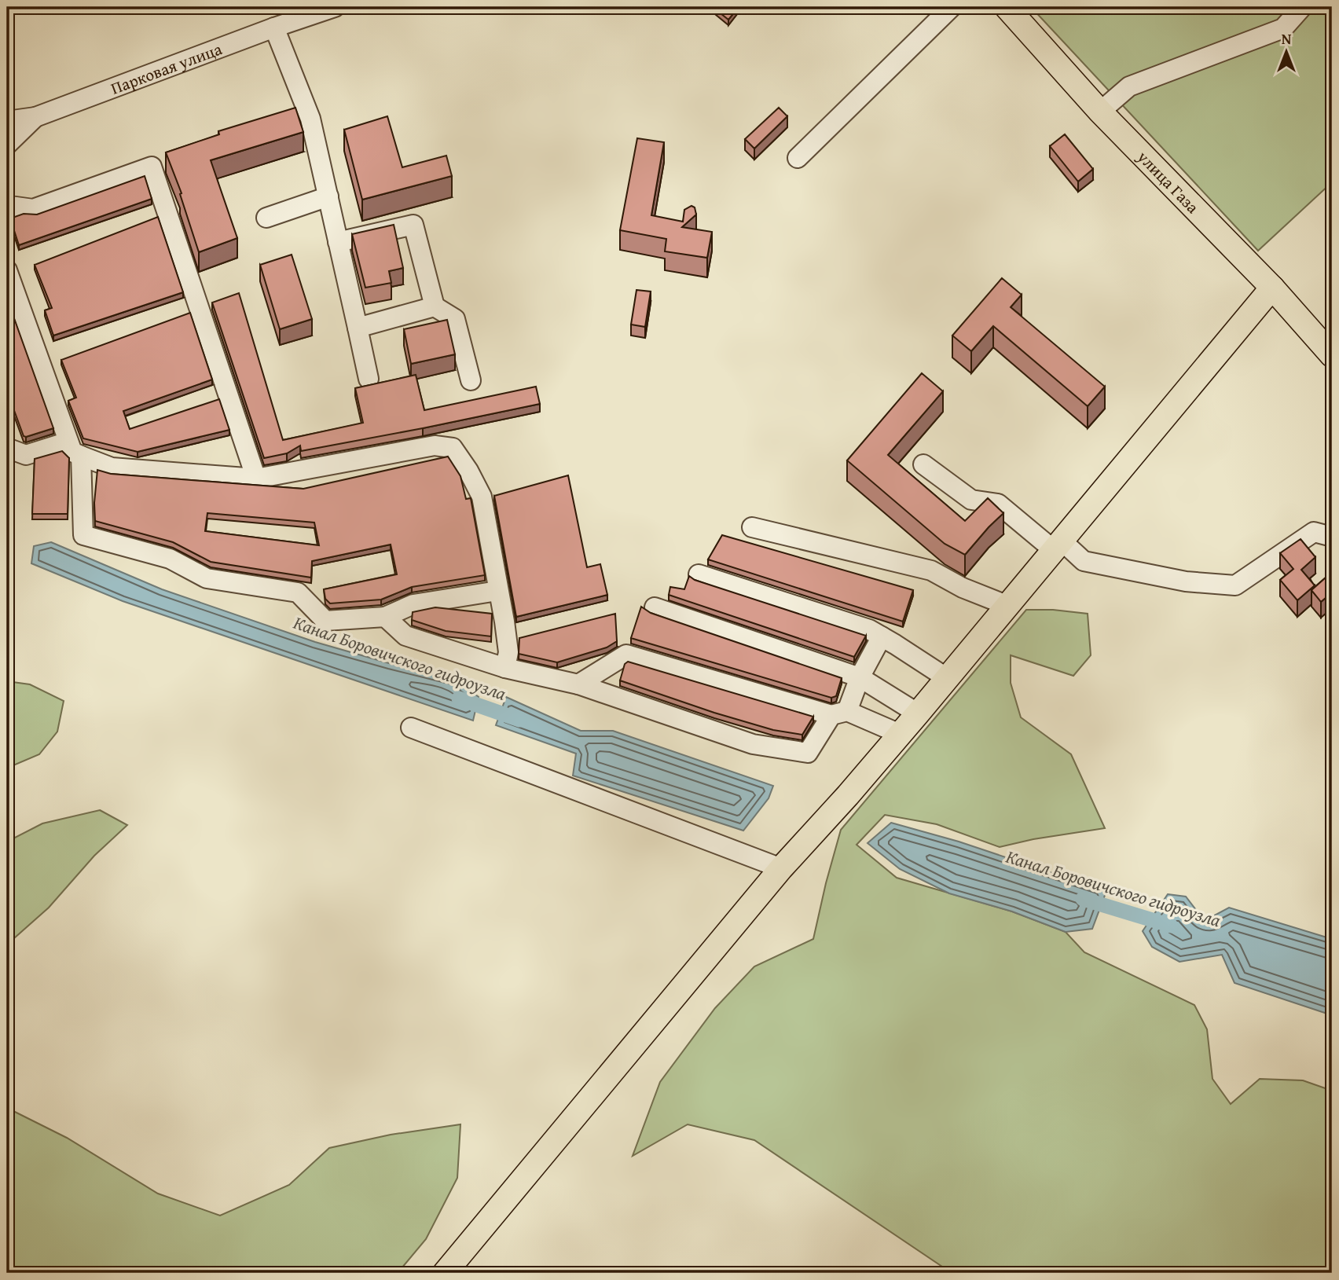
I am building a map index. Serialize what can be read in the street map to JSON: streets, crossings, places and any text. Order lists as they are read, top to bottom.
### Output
{
  "streets": {
    "main road": ["улица Газа"],
    "street": ["Парковая улица"]
  },
  "water": ["Канал Боровичского гидроузла"],
  "north": "top"
}
